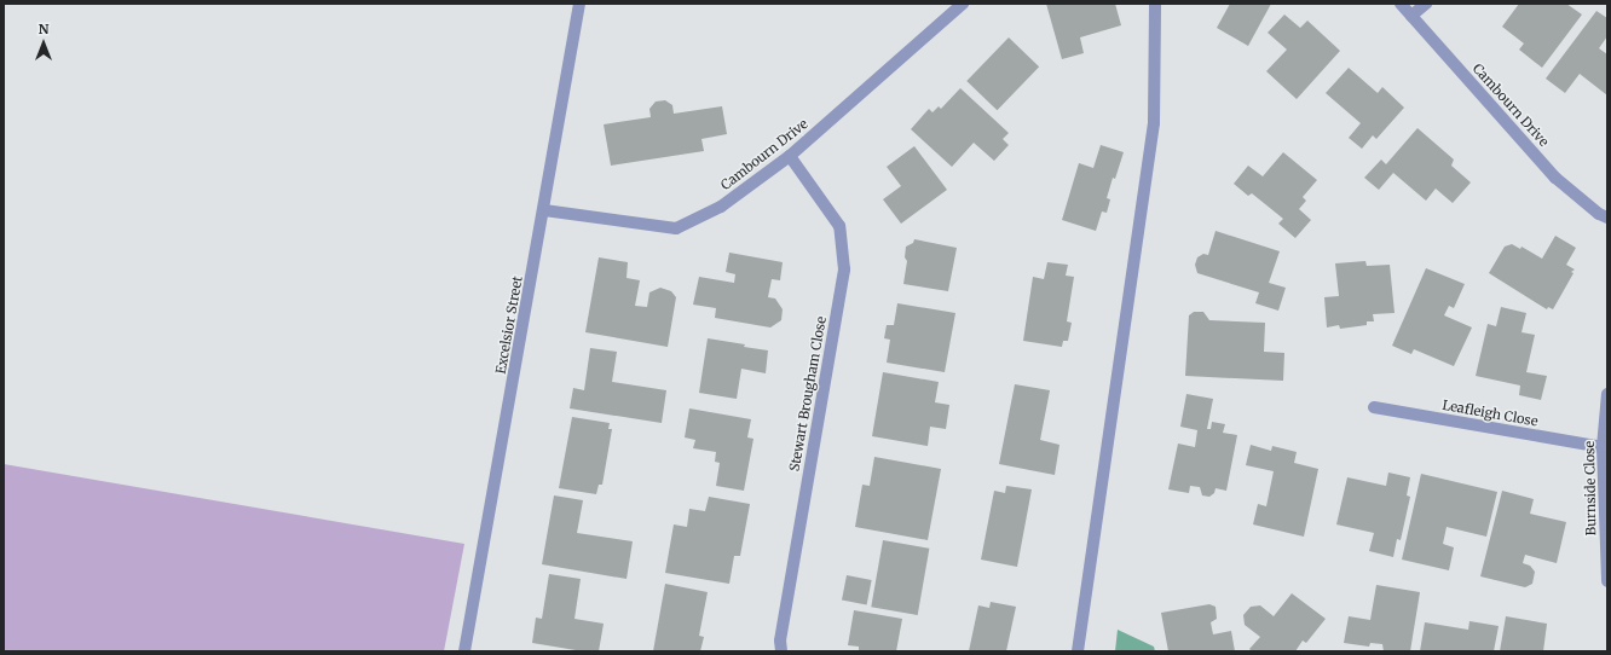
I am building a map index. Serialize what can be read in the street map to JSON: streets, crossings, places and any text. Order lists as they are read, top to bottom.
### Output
{
  "streets": {
    "street": [
      "Cambourn Drive",
      "Excelsior Street",
      "Stewart Brougham Close",
      "Leafleigh Close",
      "Burnside Close"
    ]
  },
  "crossings": [
    ["Cambourn Drive", "Excelsior Street"],
    ["Cambourn Drive", "Stewart Brougham Close"],
    ["Leafleigh Close", "Burnside Close"]
  ],
  "north": "top"
}
